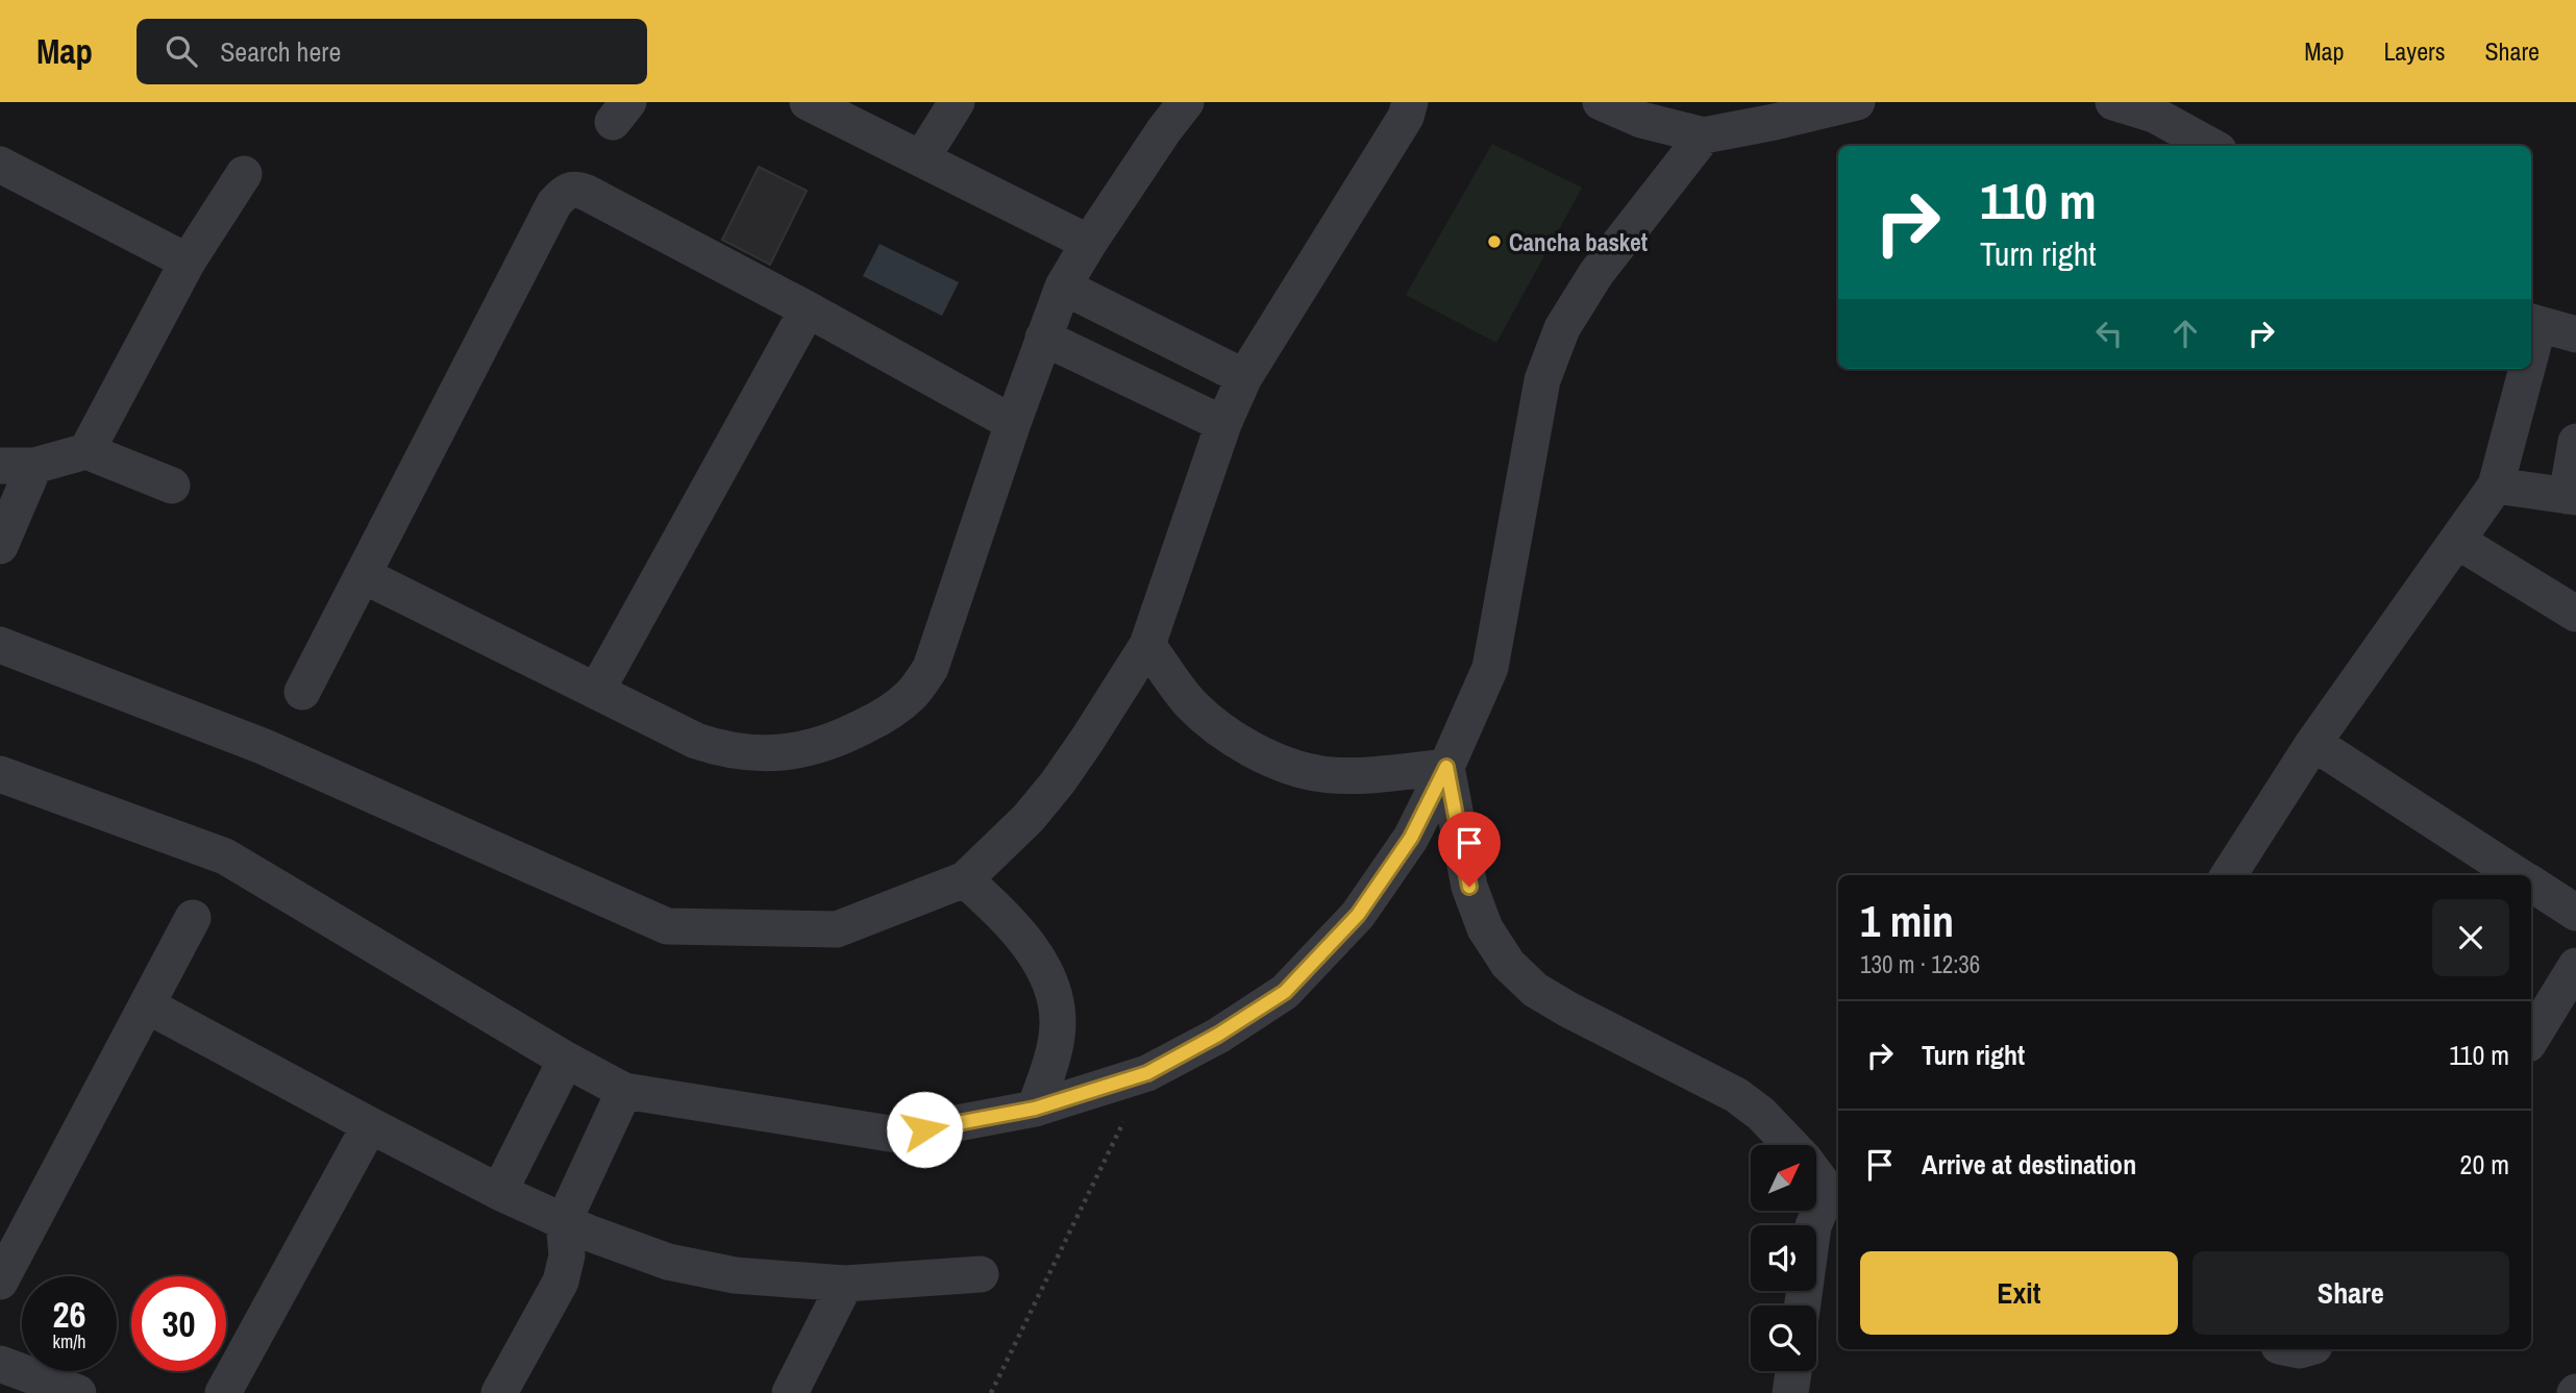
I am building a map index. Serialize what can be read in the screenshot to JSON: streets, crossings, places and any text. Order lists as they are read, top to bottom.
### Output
{
  "places": ["Cancha basket"],
  "north": "top right",
  "page": {
    "header": "Map",
    "search": "Search here",
    "nav": ["Map", "Layers", "Share"],
    "turn": ["110 m", "Turn right"],
    "heading": ["1 min", "130 m · 12:36"],
    "list": [
      {
        "name": "Turn right",
        "value": "110 m"
      },
      {
        "name": "Arrive at destination",
        "value": "20 m"
      }
    ],
    "buttons": ["Exit", "Share"],
    "speed": "26 km/h",
    "limit": "30"
  }
}
